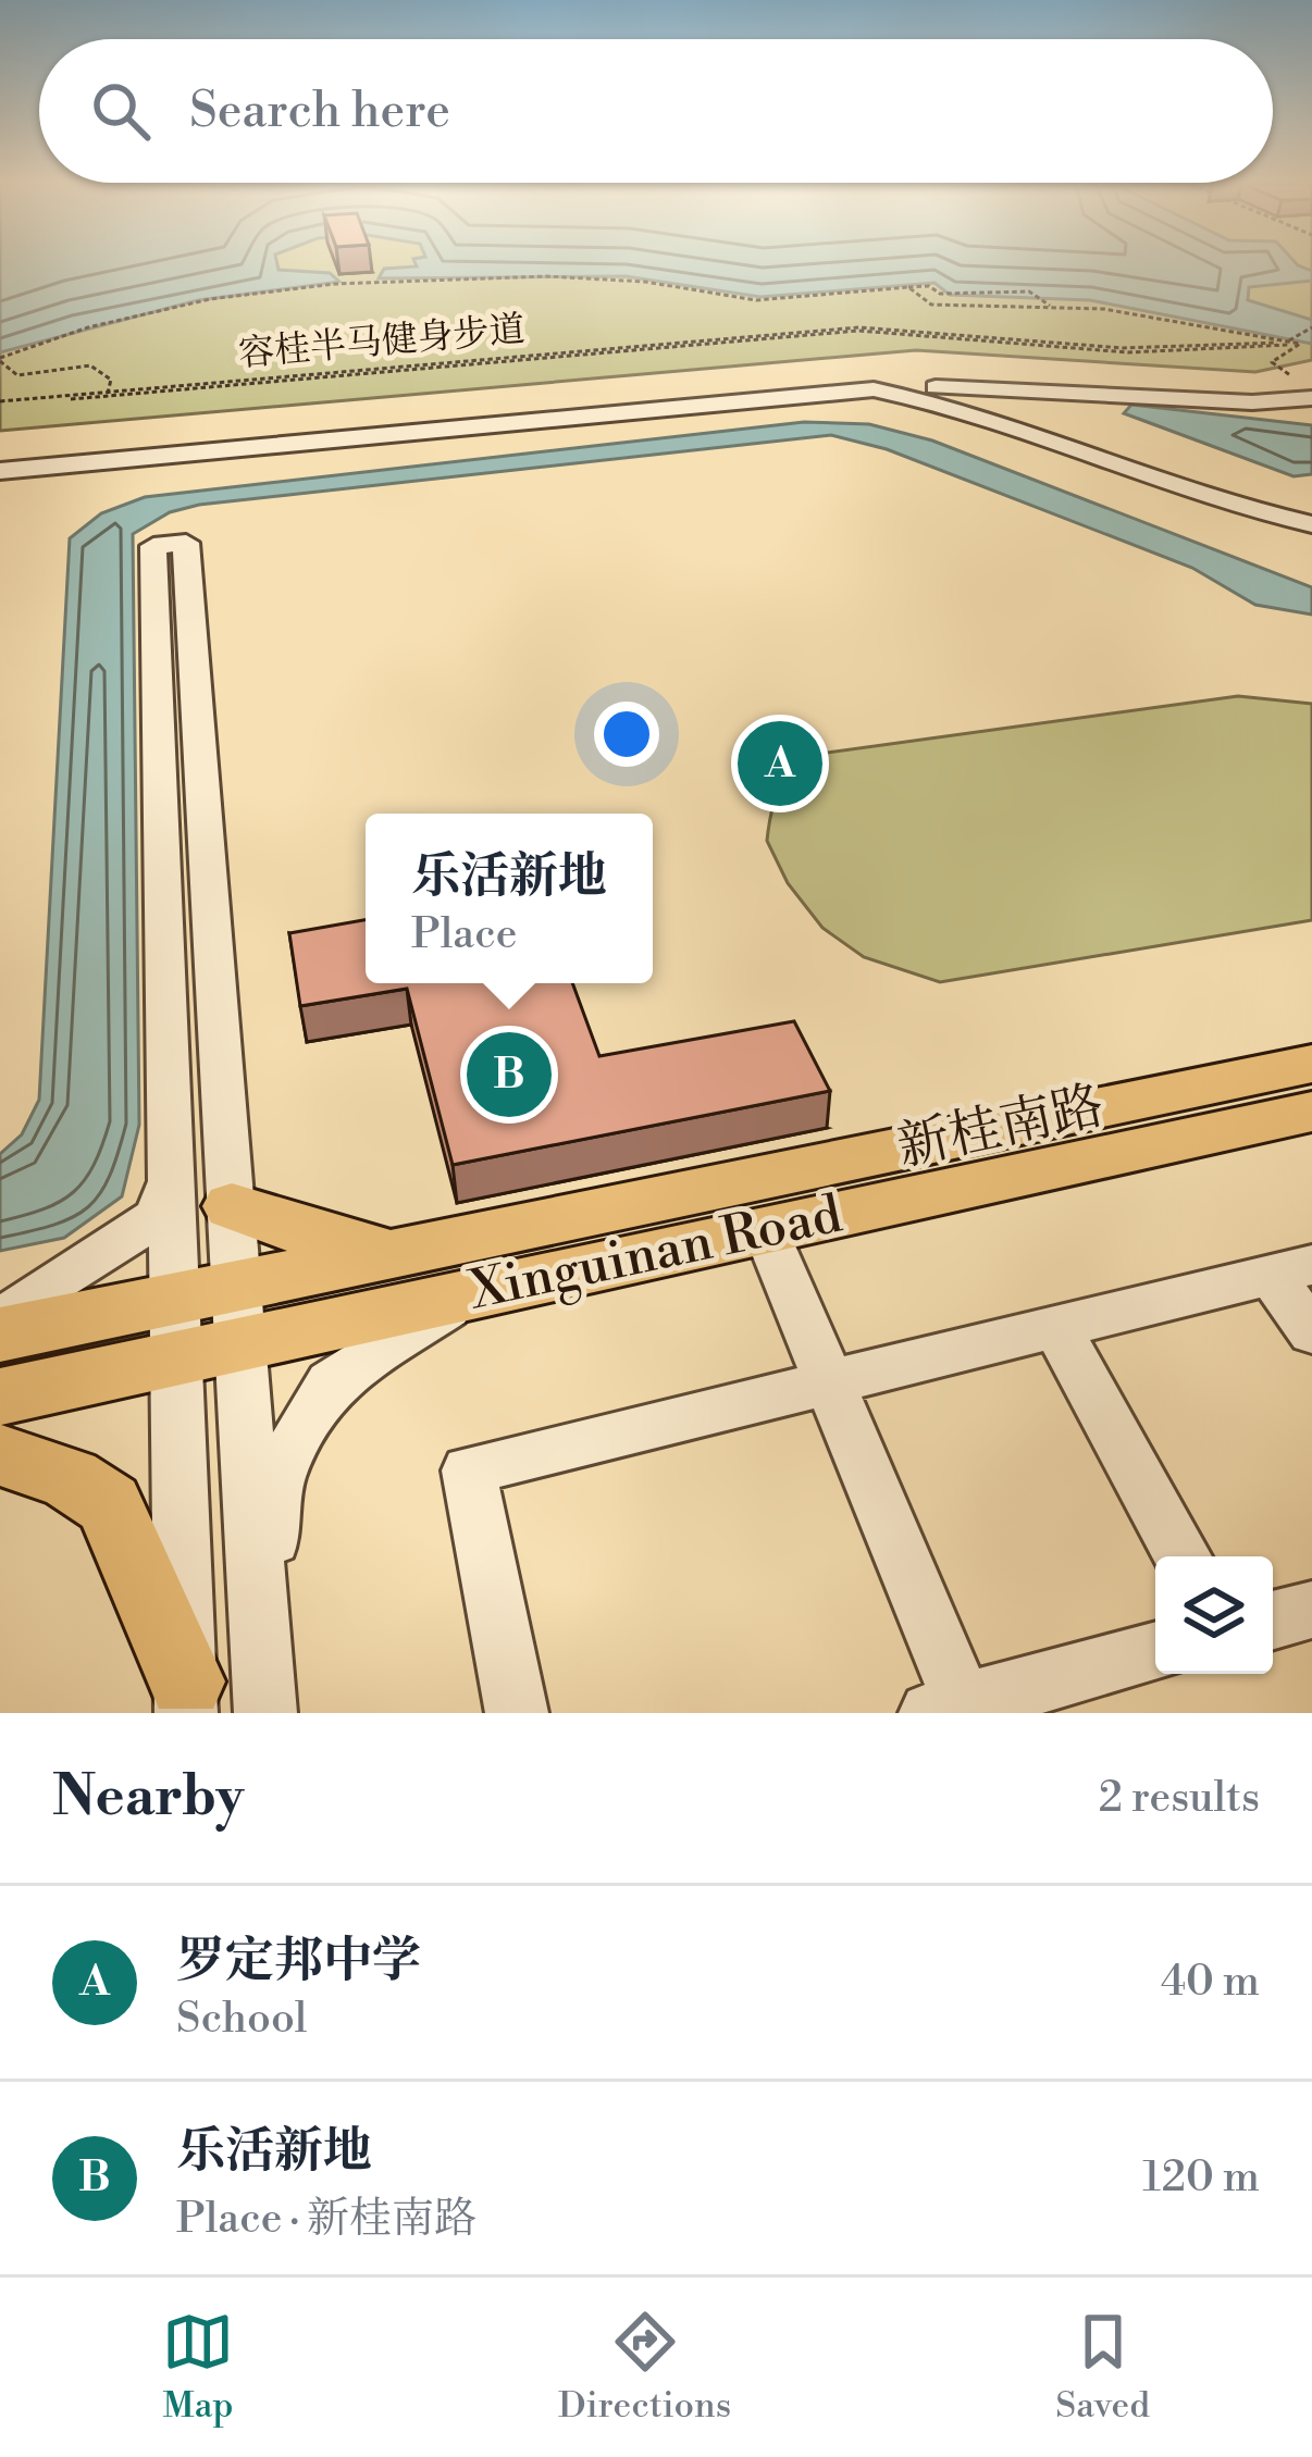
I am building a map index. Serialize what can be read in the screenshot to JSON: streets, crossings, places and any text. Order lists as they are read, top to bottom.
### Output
{
  "streets": {
    "main road": ["新桂南路", "Xinguinan Road"],
    "path": ["容桂半马健身步道"]
  },
  "crossings": [
    ["新桂南路", "Xinguinan Road"]
  ],
  "page": {
    "search": "Search here",
    "pins": ["A", "B"],
    "popup": ["乐活新地", "Place"],
    "heading": ["Nearby", "2 results"],
    "list": [
      {
        "mark": "A",
        "name": "罗定邦中学",
        "note": "School",
        "value": "40 m"
      },
      {
        "mark": "B",
        "name": "乐活新地",
        "note": "Place · 新桂南路",
        "value": "120 m"
      }
    ],
    "nav": ["Map", "Directions", "Saved"]
  }
}
